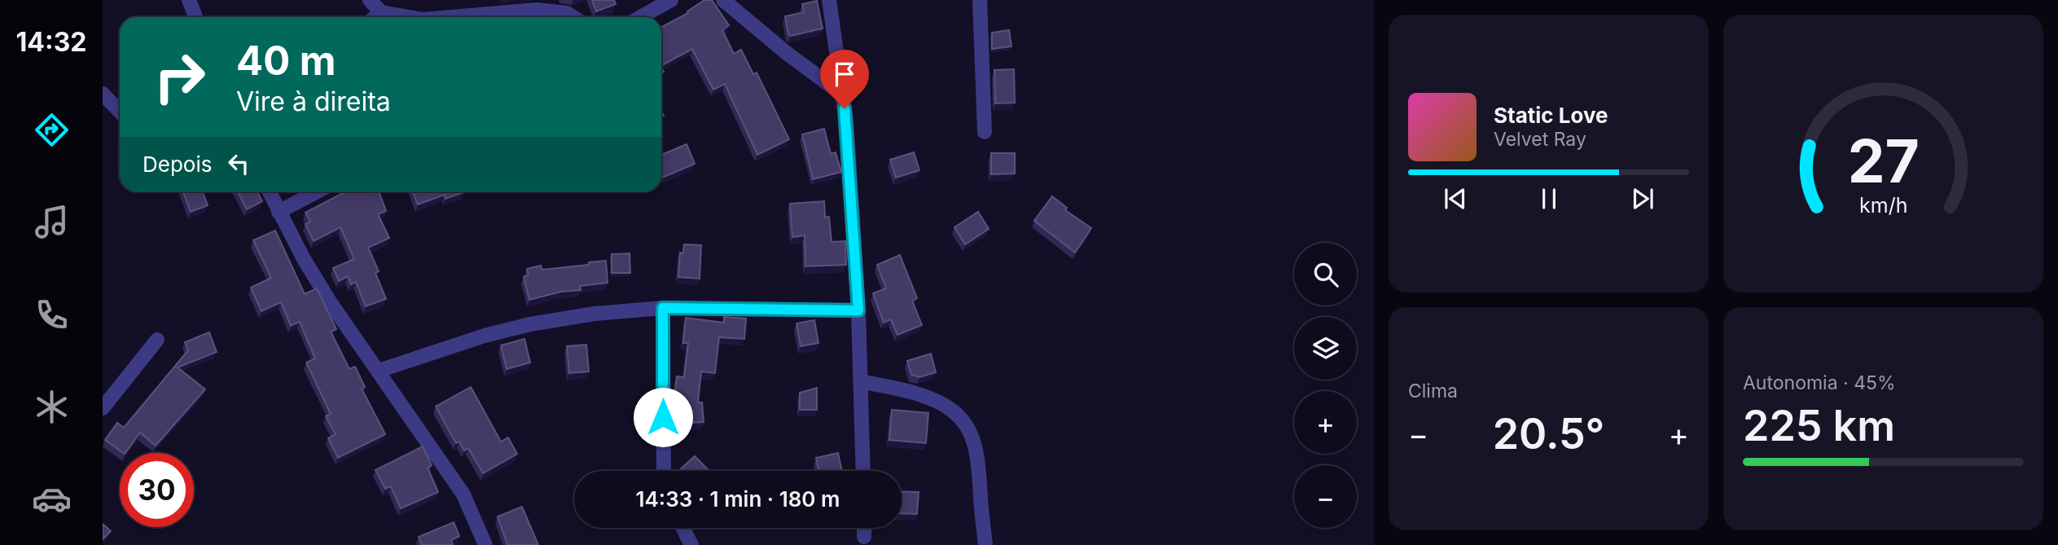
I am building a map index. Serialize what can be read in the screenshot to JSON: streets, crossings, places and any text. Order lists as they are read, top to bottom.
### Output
{
  "page": {
    "tabs": "14:32",
    "turn": ["40 m", "Vire à direita"],
    "song": ["Static Love", "Velvet Ray"],
    "then": "Depois",
    "map_buttons": ["+", "−"],
    "tile": [
      "Clima",
      ["Autonomia · 45%", "225 km"]
    ],
    "heat": ["−", "20.5°", "+"],
    "limit": "30",
    "trip": "14:33 · 1 min · 180 m",
    "gauge": ["27", "km/h"]
  }
}
